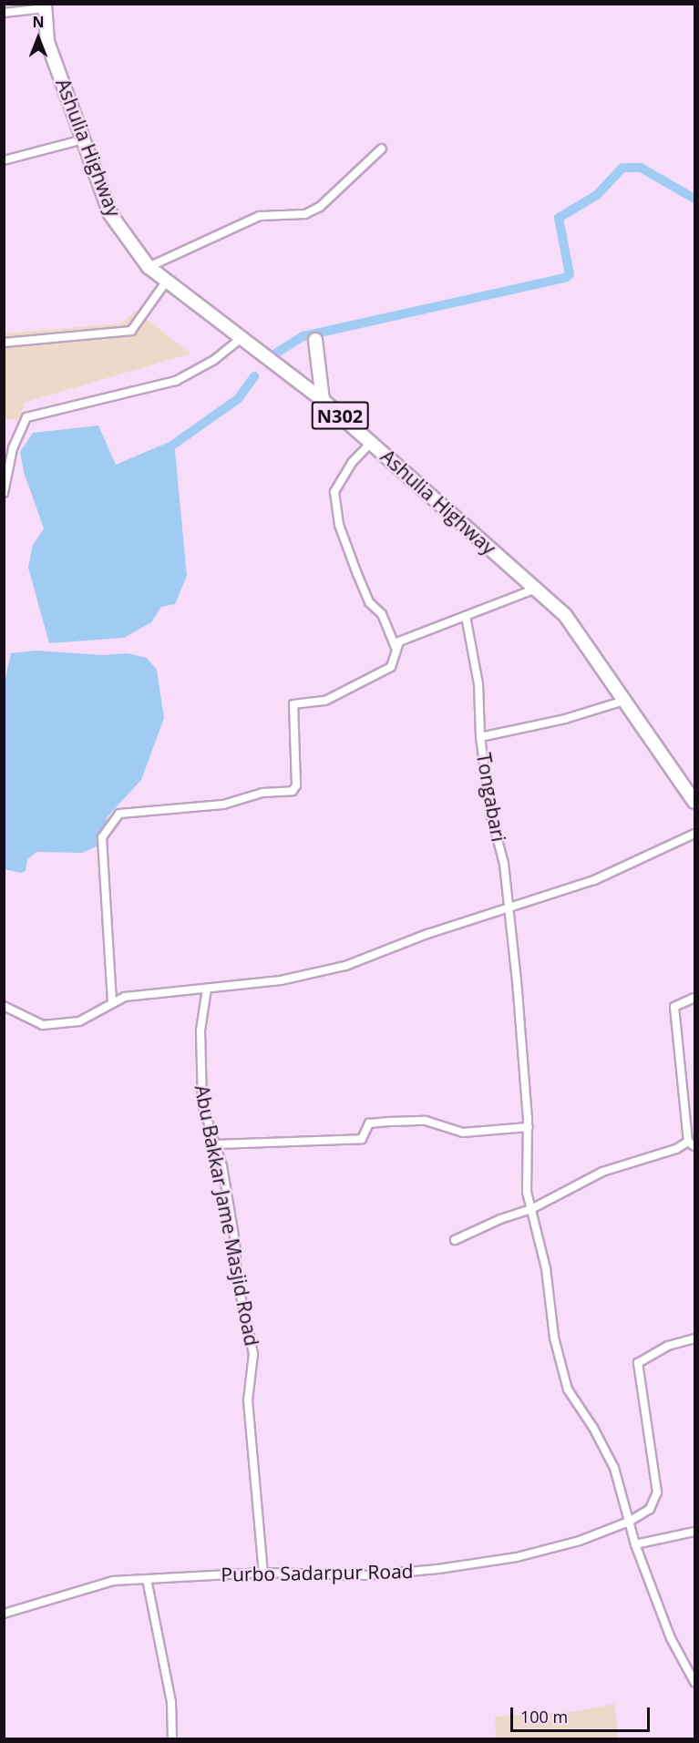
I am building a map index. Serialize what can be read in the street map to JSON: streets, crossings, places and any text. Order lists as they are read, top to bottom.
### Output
{
  "streets": {
    "highway": ["Ashulia Highway", "N302"],
    "street": ["Tongabari", "Abu Bakkar Jame Masjid Road", "Purbo Sadarpur Road"]
  },
  "crossings": [
    ["Ashulia Highway", "Tongabari"],
    ["Tongabari", "Purbo Sadarpur Road"],
    ["Abu Bakkar Jame Masjid Road", "Purbo Sadarpur Road"]
  ],
  "scale_bar": "100 m",
  "north": "top"
}
